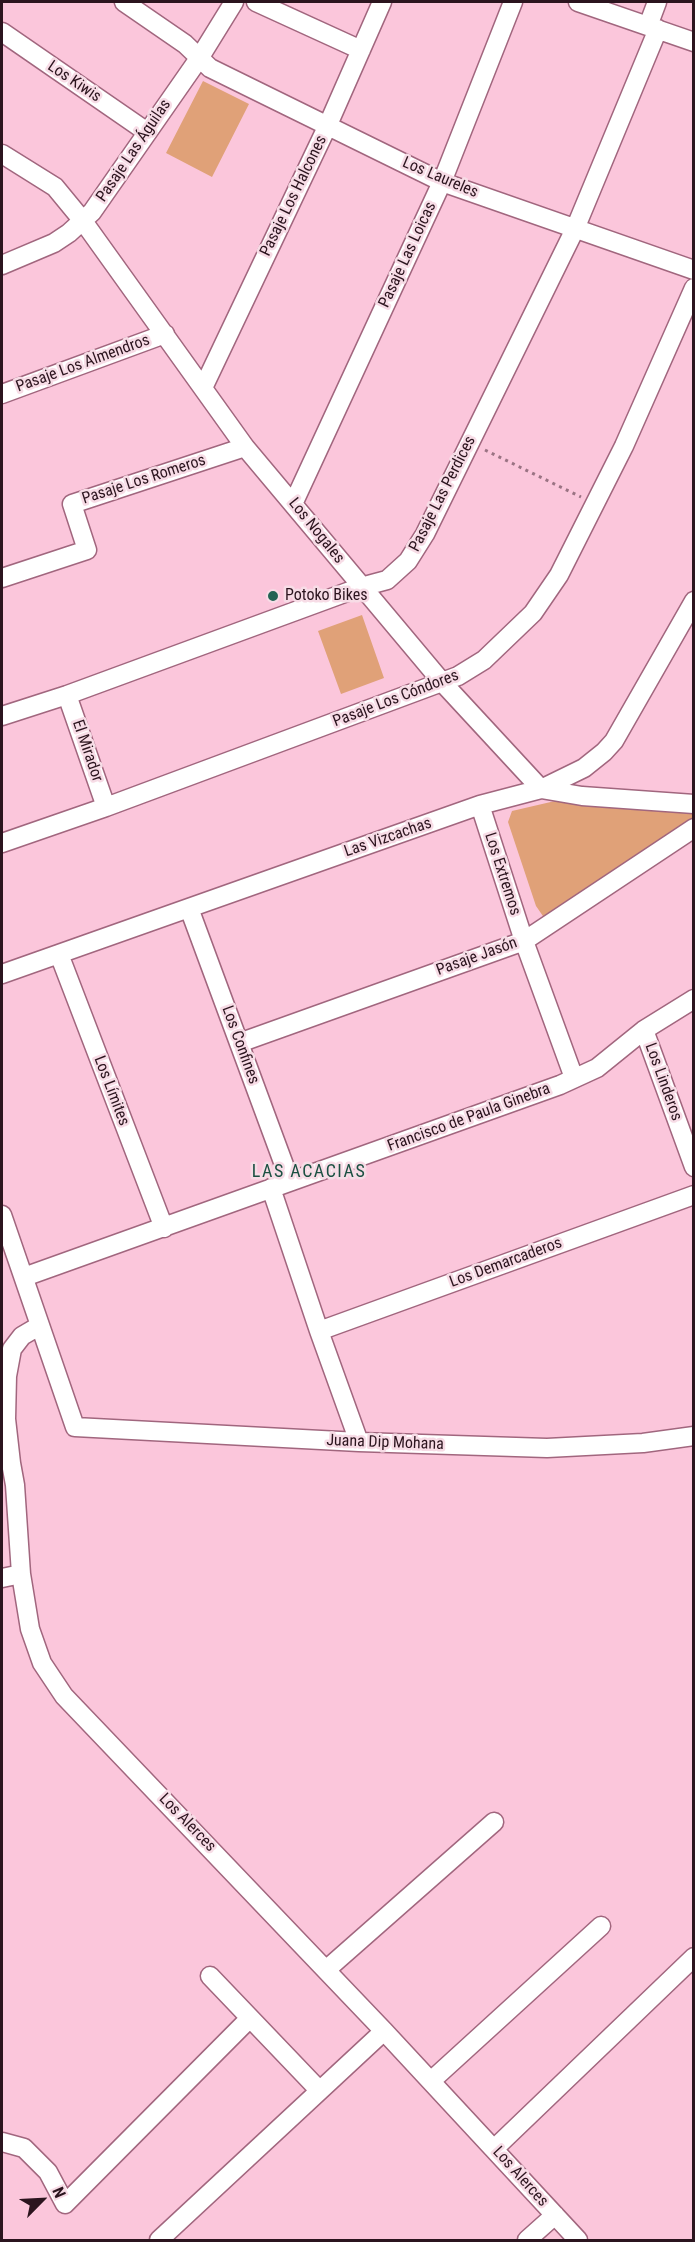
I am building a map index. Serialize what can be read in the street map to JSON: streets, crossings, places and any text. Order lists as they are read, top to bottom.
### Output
{
  "streets": {
    "street": [
      "Los Kiwis",
      "Pasaje Las Águilas",
      "Los Laureles",
      "Pasaje Los Halcones",
      "Pasaje Las Loicas",
      "Pasaje Los Almendros",
      "Pasaje Los Romeros",
      "Pasaje Las Perdices",
      "Los Nogales",
      "Pasaje Los Cóndores",
      "El Mirador",
      "Las Vizcachas",
      "Los Extremos",
      "Pasaje Jasón",
      "Los Confines",
      "Los Linderos",
      "Los Límites",
      "Francisco de Paula Ginebra",
      "Los Demarcaderos",
      "Juana Dip Mohana",
      "Los Alerces"
    ]
  },
  "crossings": [
    ["Los Kiwis", "Pasaje Las Águilas"],
    ["Pasaje Las Águilas", "Los Laureles"],
    ["Pasaje Las Águilas", "Los Nogales"],
    ["Los Laureles", "Pasaje Los Halcones"],
    ["Los Laureles", "Pasaje Las Loicas"],
    ["Los Laureles", "Pasaje Las Perdices"],
    ["Pasaje Los Halcones", "Los Nogales"],
    ["Pasaje Las Loicas", "Los Nogales"],
    ["Pasaje Los Almendros", "Los Nogales"],
    ["Pasaje Los Romeros", "Los Nogales"],
    ["Pasaje Las Perdices", "Los Nogales"],
    ["Pasaje Las Perdices", "El Mirador"],
    ["Los Nogales", "Pasaje Los Cóndores"],
    ["Los Nogales", "Las Vizcachas"],
    ["Pasaje Los Cóndores", "El Mirador"],
    ["Las Vizcachas", "Los Extremos"],
    ["Las Vizcachas", "Los Confines"],
    ["Las Vizcachas", "Los Límites"],
    ["Los Extremos", "Pasaje Jasón"],
    ["Los Extremos", "Francisco de Paula Ginebra"],
    ["Pasaje Jasón", "Los Confines"],
    ["Los Confines", "Francisco de Paula Ginebra"],
    ["Los Linderos", "Francisco de Paula Ginebra"],
    ["Los Límites", "Francisco de Paula Ginebra"],
    ["Juana Dip Mohana", "Los Alerces"]
  ],
  "districts": ["LAS ACACIAS"],
  "places": ["Potoko Bikes"],
  "north": "top right"
}
